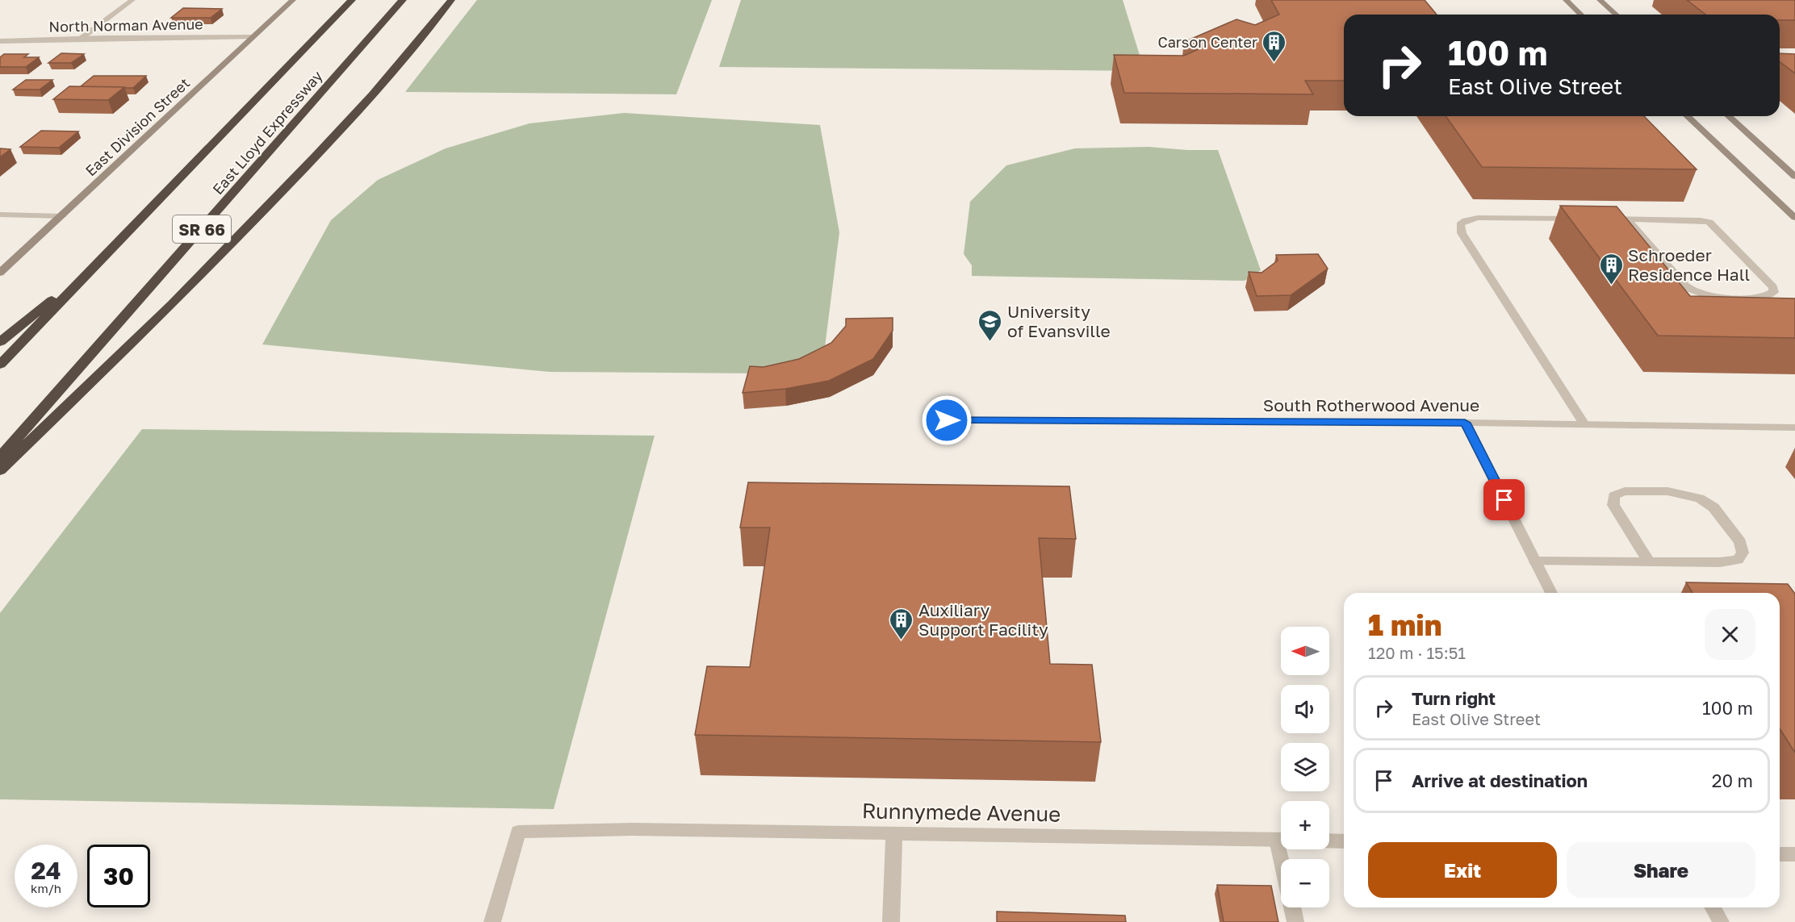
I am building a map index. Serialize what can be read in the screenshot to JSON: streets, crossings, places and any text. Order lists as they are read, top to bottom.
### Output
{
  "streets": {
    "highway": ["East Lloyd Expressway", "SR 66"],
    "street": [
      "North Norman Avenue",
      "East Division Street",
      "South Rotherwood Avenue",
      "Runnymede Avenue"
    ]
  },
  "crossings": [
    ["North Norman Avenue", "East Division Street"]
  ],
  "places": {
    "building": ["Carson Center", "Schroeder Residence Hall", "Auxiliary Support Facility"],
    "school or university": ["University of Evansville"]
  },
  "north": "left",
  "page": {
    "turn": ["100 m", "East Olive Street"],
    "heading": ["1 min", "120 m · 15:51"],
    "map_buttons": ["+", "−"],
    "list": [
      {
        "name": "Turn right",
        "note": "East Olive Street",
        "value": "100 m"
      },
      {
        "name": "Arrive at destination",
        "value": "20 m"
      }
    ],
    "buttons": ["Exit", "Share"],
    "speed": "24 km/h",
    "limit": "30"
  }
}
